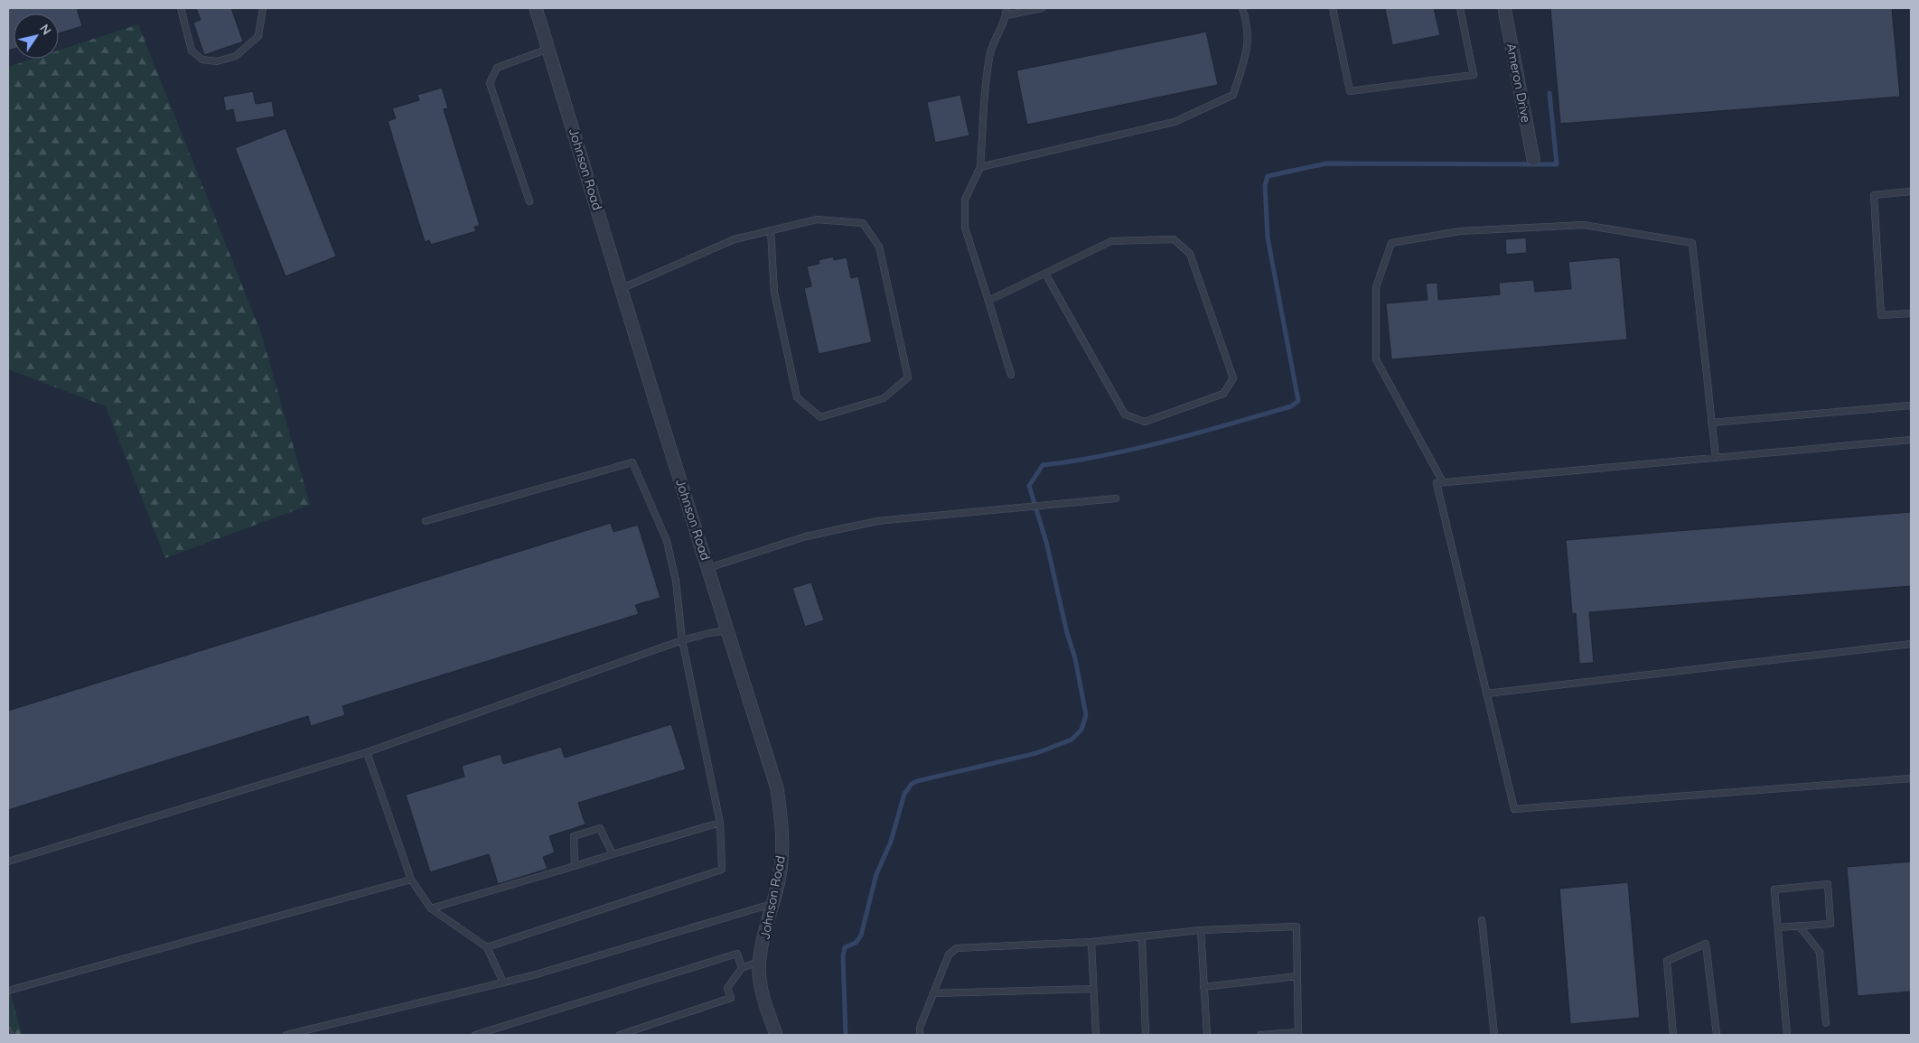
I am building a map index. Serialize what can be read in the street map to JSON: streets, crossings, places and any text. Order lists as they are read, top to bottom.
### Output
{
  "streets": {
    "street": ["Ameron Drive", "Johnson Road"]
  },
  "north": "top right"
}
